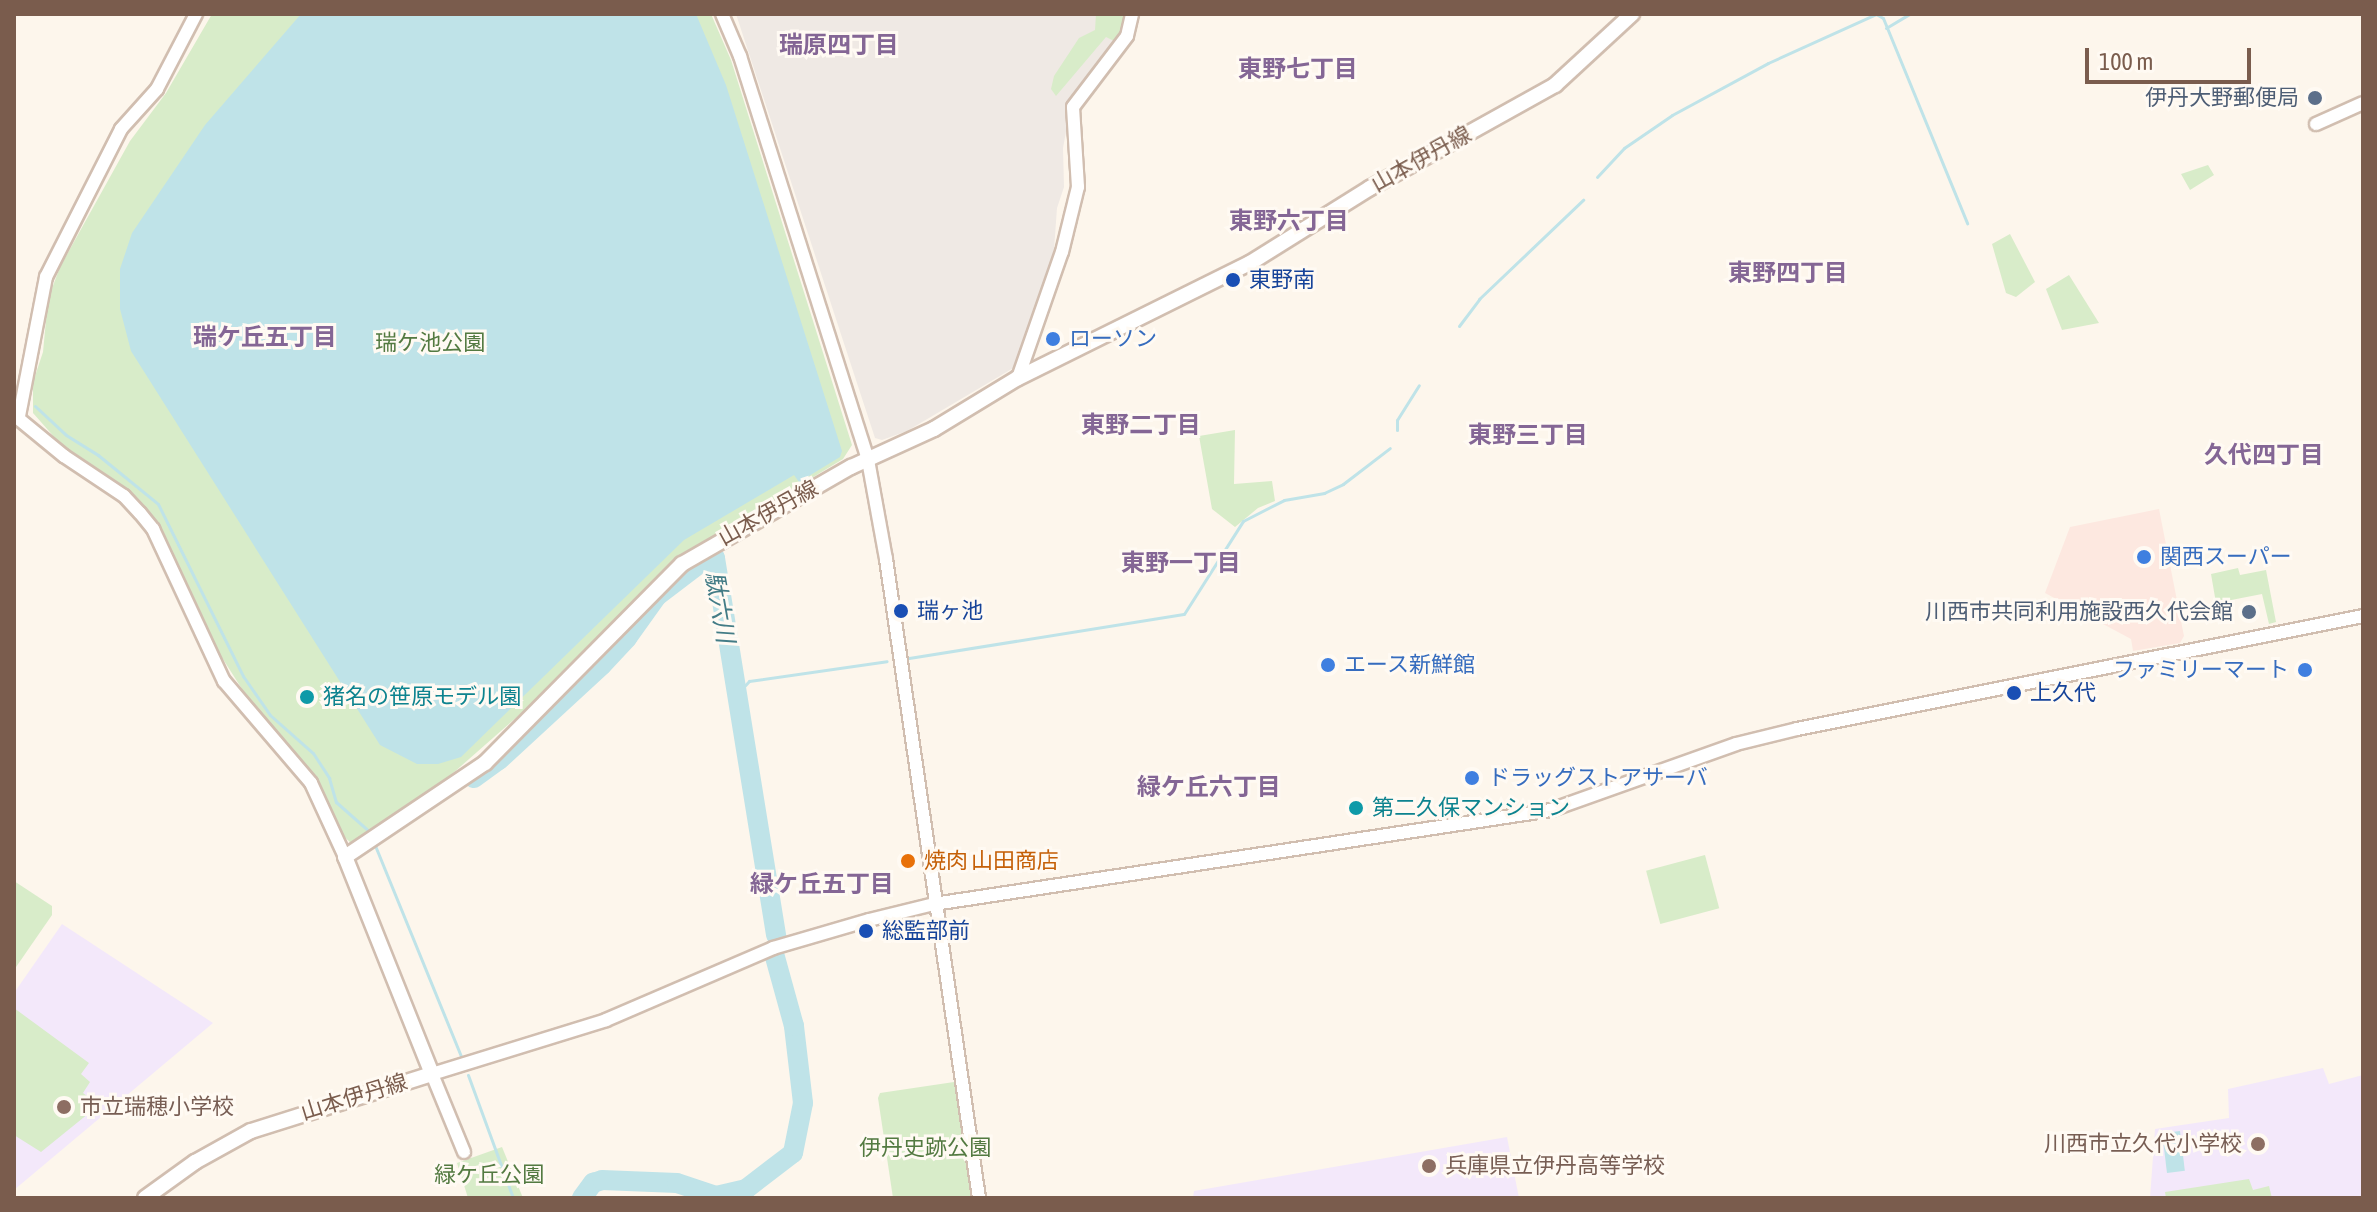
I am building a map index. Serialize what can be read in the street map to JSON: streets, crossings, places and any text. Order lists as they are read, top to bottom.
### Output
{
  "streets": {
    "main road": ["山本伊丹線"]
  },
  "districts": [
    "瑞原四丁目",
    "東野七丁目",
    "東野六丁目",
    "東野四丁目",
    "瑞ケ丘五丁目",
    "東野二丁目",
    "東野三丁目",
    "久代四丁目",
    "東野一丁目",
    "緑ケ丘六丁目",
    "緑ケ丘五丁目"
  ],
  "water": ["駄六川"],
  "parks": ["瑞ケ池公園", "伊丹史跡公園", "緑ケ丘公園"],
  "places": [
    "伊丹大野郵便局",
    "東野南",
    "ローソン",
    "関西スーパー",
    "瑞ヶ池",
    "川西市共同利用施設西久代会館",
    "エース新鮮館",
    "ファミリーマート",
    "上久代",
    "猪名の笹原モデル園",
    "ドラッグストアサーバ",
    "第二久保マンション",
    "焼肉 山田商店",
    "総監部前",
    "市立瑞穂小学校",
    "川西市立久代小学校",
    "兵庫県立伊丹高等学校"
  ],
  "scale_bar": "100 m"
}
